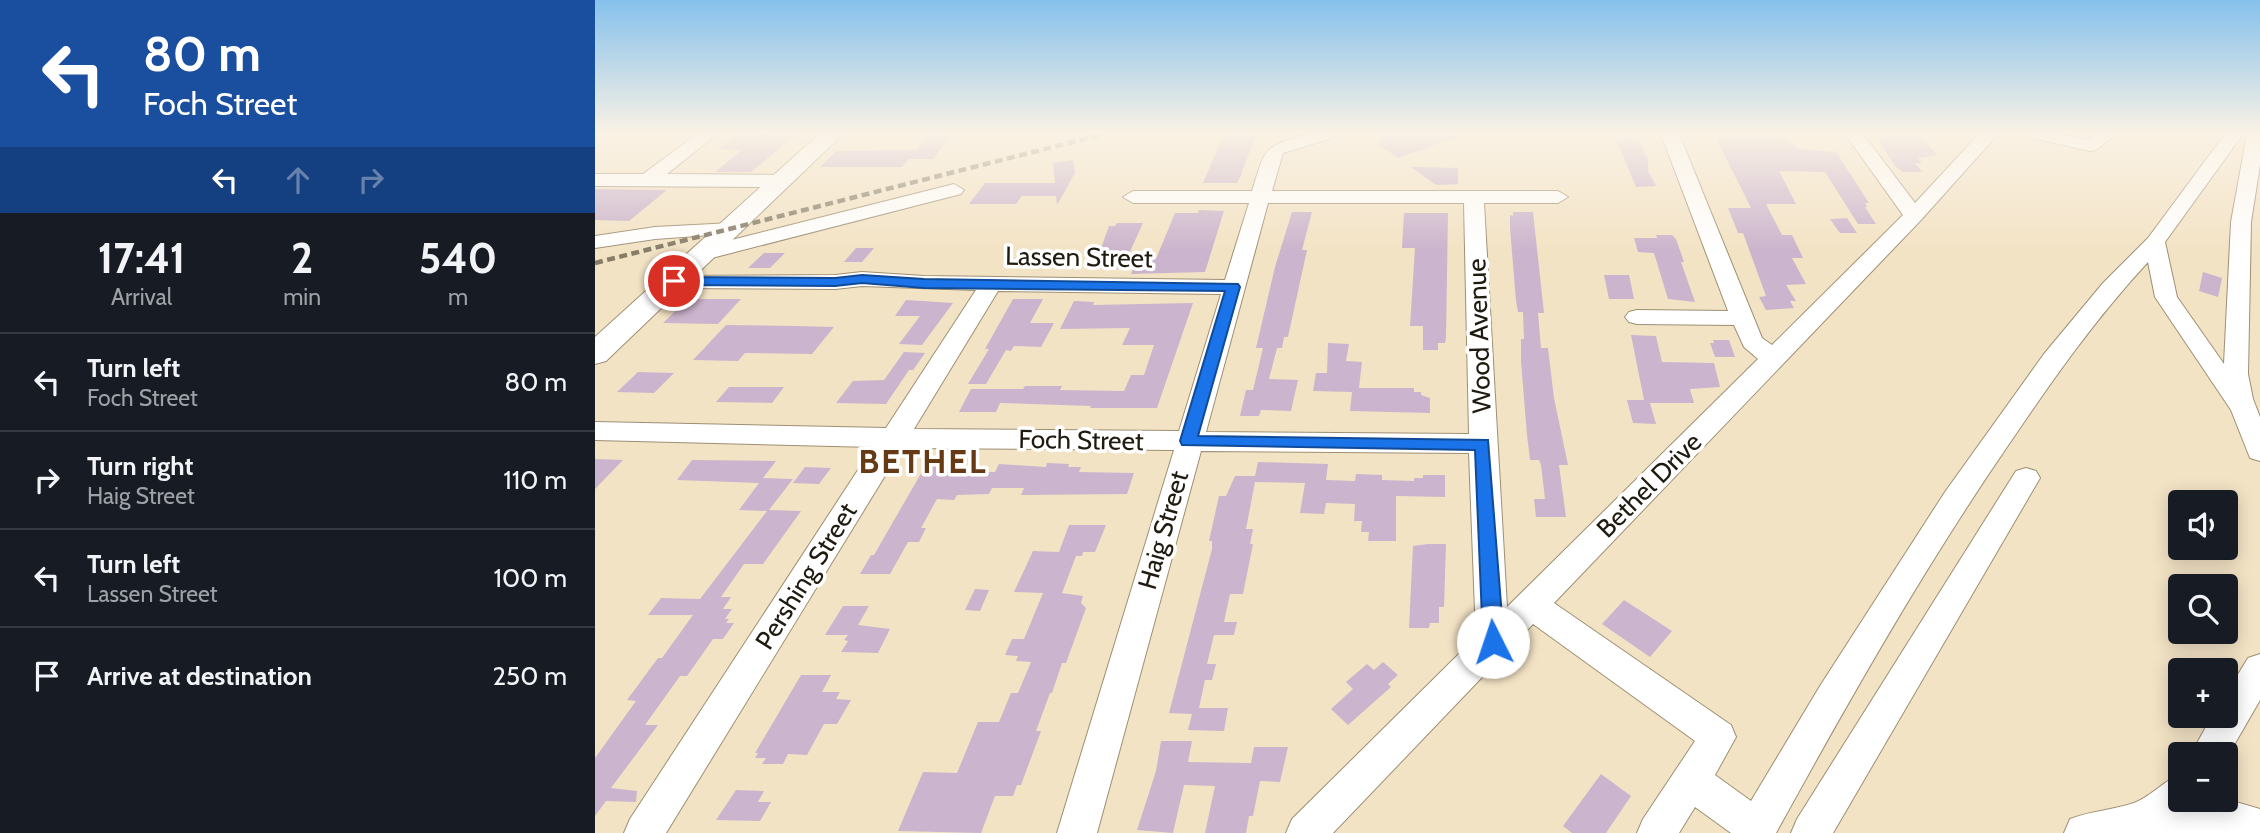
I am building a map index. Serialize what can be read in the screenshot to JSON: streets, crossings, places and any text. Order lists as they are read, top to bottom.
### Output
{
  "streets": {
    "street": [
      "Lassen Street",
      "Wood Avenue",
      "Foch Street",
      "Bethel Drive",
      "Haig Street",
      "Pershing Street"
    ]
  },
  "crossings": [
    ["Lassen Street", "Haig Street"],
    ["Lassen Street", "Pershing Street"],
    ["Wood Avenue", "Foch Street"],
    ["Wood Avenue", "Bethel Drive"],
    ["Foch Street", "Haig Street"],
    ["Foch Street", "Pershing Street"]
  ],
  "districts": ["BETHEL"],
  "page": {
    "turn": ["80 m", "Foch Street"],
    "eta": [
      "17:41",
      "Arrival",
      "2",
      "min",
      "540",
      "m"
    ],
    "list": [
      {
        "name": "Turn left",
        "note": "Foch Street",
        "value": "80 m"
      },
      {
        "name": "Turn right",
        "note": "Haig Street",
        "value": "110 m"
      },
      {
        "name": "Turn left",
        "note": "Lassen Street",
        "value": "100 m"
      },
      {
        "name": "Arrive at destination",
        "value": "250 m"
      }
    ],
    "map_buttons": ["+", "−"]
  }
}
